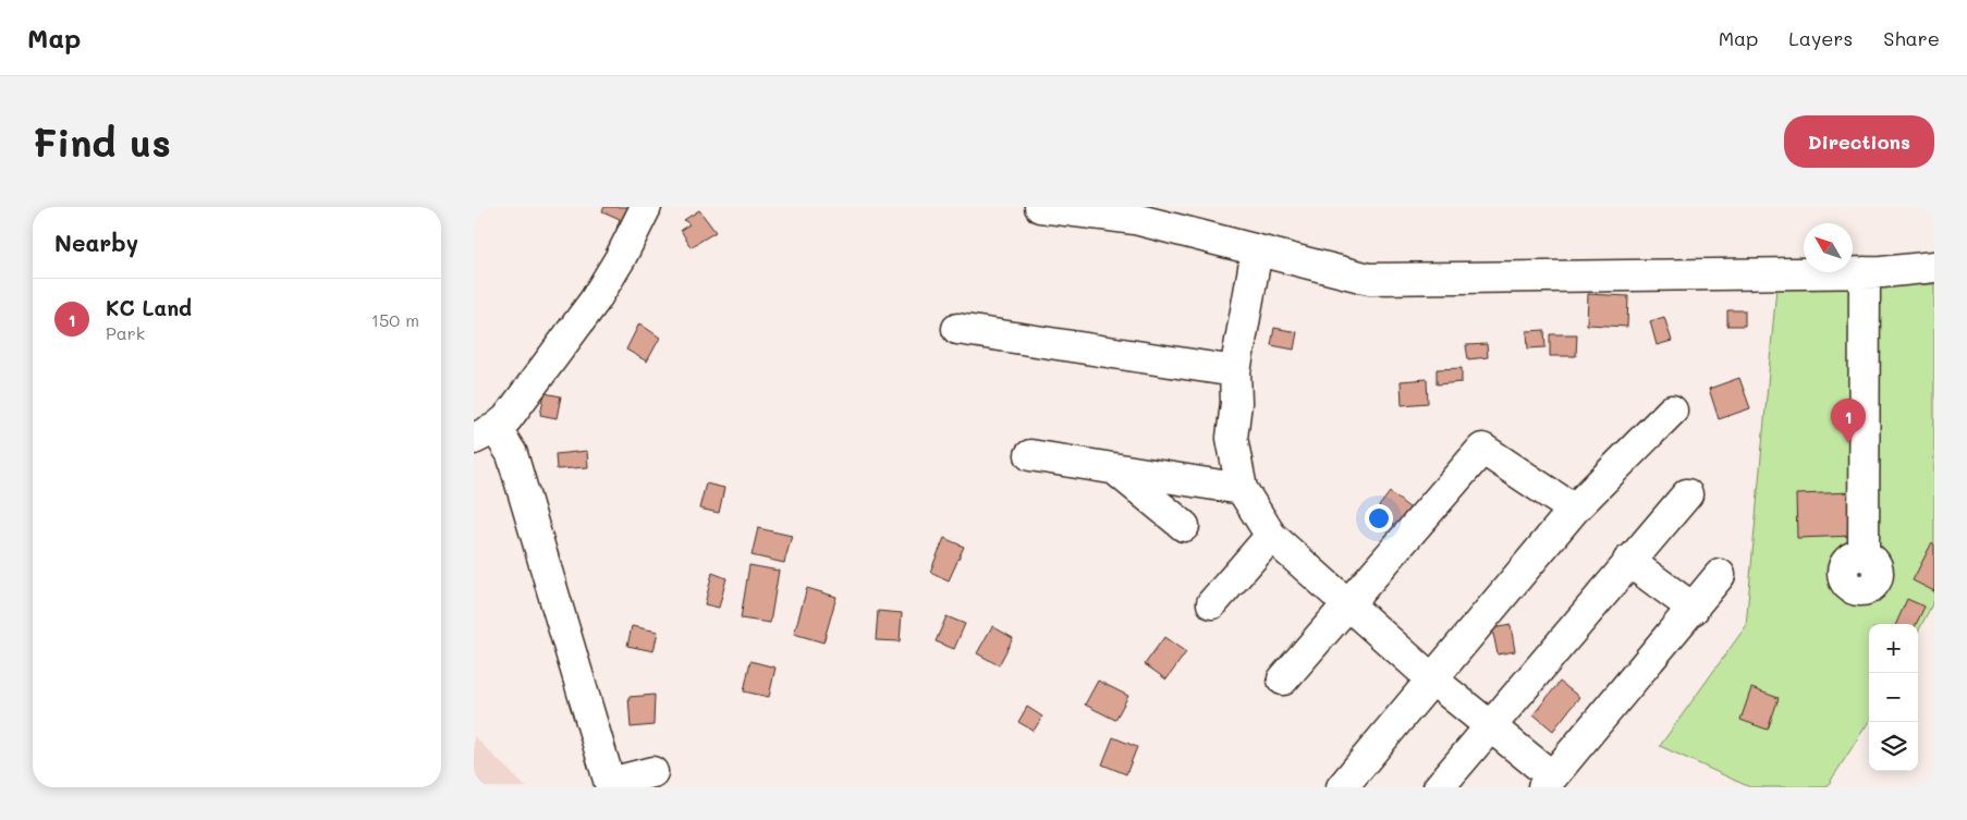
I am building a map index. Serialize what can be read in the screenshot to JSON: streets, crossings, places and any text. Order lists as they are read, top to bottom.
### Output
{
  "north": "top left",
  "page": {
    "header": "Map",
    "nav": ["Map", "Layers", "Share"],
    "buttons": "Directions",
    "title": "Find us",
    "heading": "Nearby",
    "list": [
      {
        "mark": "1",
        "name": "KC Land",
        "note": "Park",
        "value": "150 m"
      }
    ],
    "pins": "1",
    "map_buttons": ["+", "−"]
  }
}
